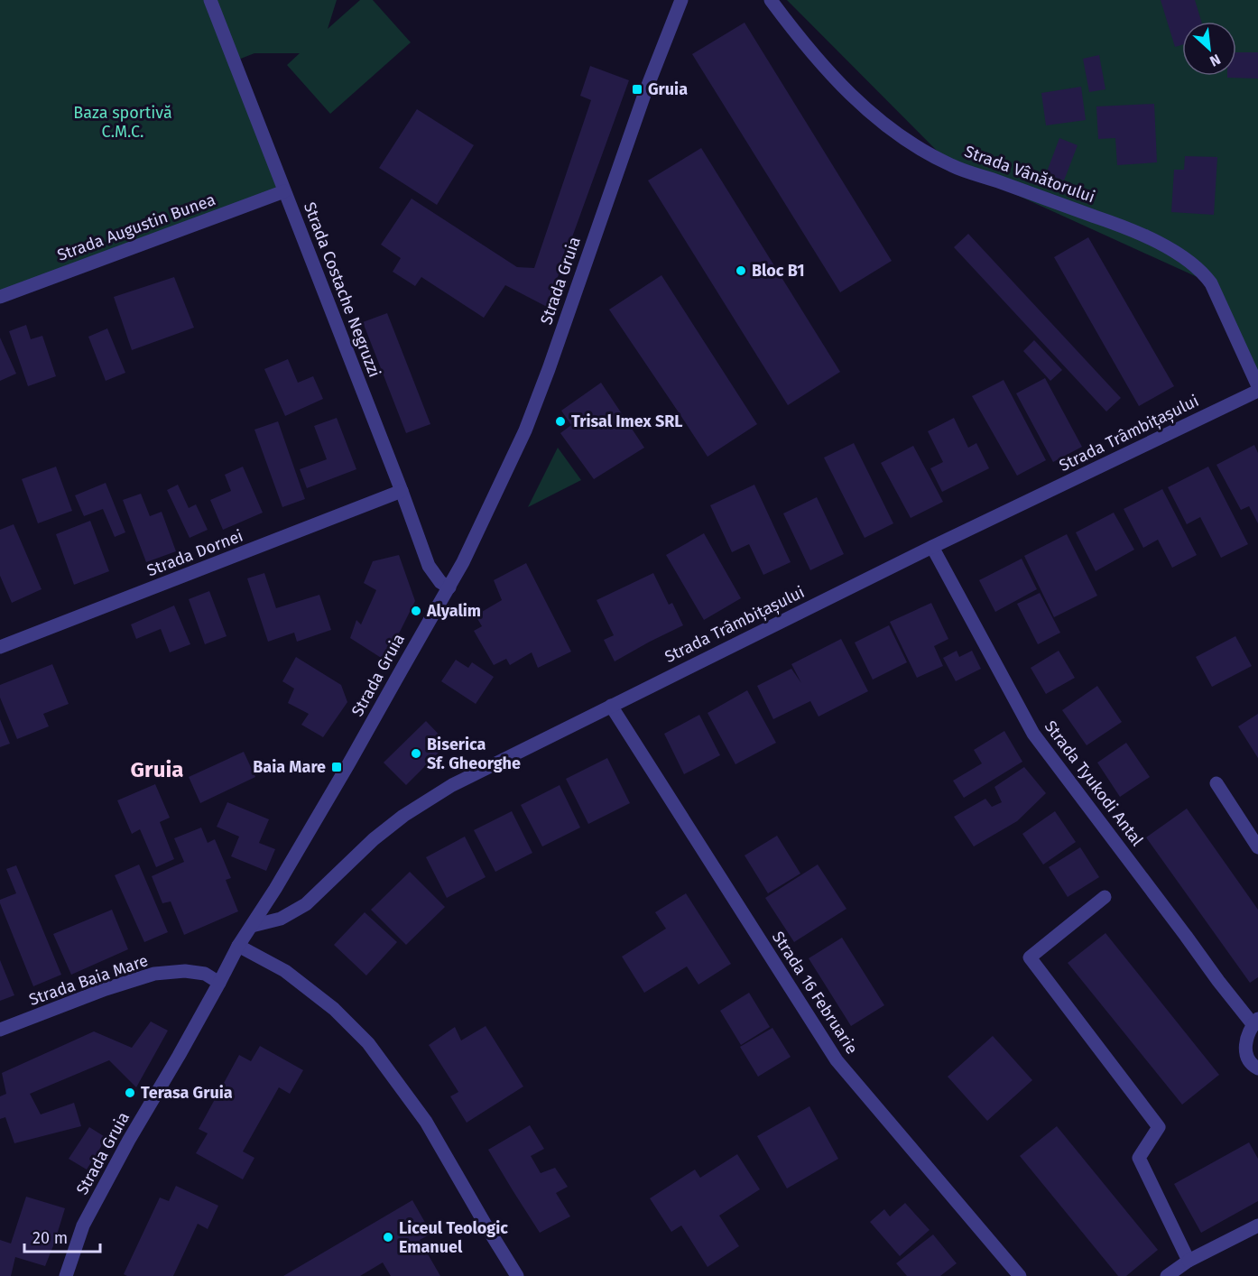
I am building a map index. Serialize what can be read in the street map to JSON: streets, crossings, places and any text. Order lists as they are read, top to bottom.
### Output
{
  "streets": {
    "street": [
      "Strada Vânătorului",
      "Strada Augustin Bunea",
      "Strada Gruia",
      "Strada Costache Negruzzi",
      "Strada Trâmbițașului",
      "Strada Dornei",
      "Strada Tyukodi Antal",
      "Strada Baia Mare",
      "Strada 16 Februarie"
    ]
  },
  "crossings": [
    ["Strada Augustin Bunea", "Strada Costache Negruzzi"],
    ["Strada Gruia", "Strada Costache Negruzzi"],
    ["Strada Gruia", "Strada Trâmbițașului"],
    ["Strada Gruia", "Strada Baia Mare"],
    ["Strada Costache Negruzzi", "Strada Dornei"],
    ["Strada Trâmbițașului", "Strada Tyukodi Antal"],
    ["Strada Trâmbițașului", "Strada 16 Februarie"]
  ],
  "districts": ["Gruia"],
  "parks": ["Baza sportivă C.M.C."],
  "places": {
    "transit": ["Gruia", "Baia Mare"],
    "other": [
      "Bloc B1",
      "Trisal Imex SRL",
      "Alyalim",
      "Biserica Sf. Gheorghe",
      "Terasa Gruia",
      "Liceul Teologic Emanuel"
    ]
  },
  "scale_bar": "20 m",
  "north": "bottom right"
}
